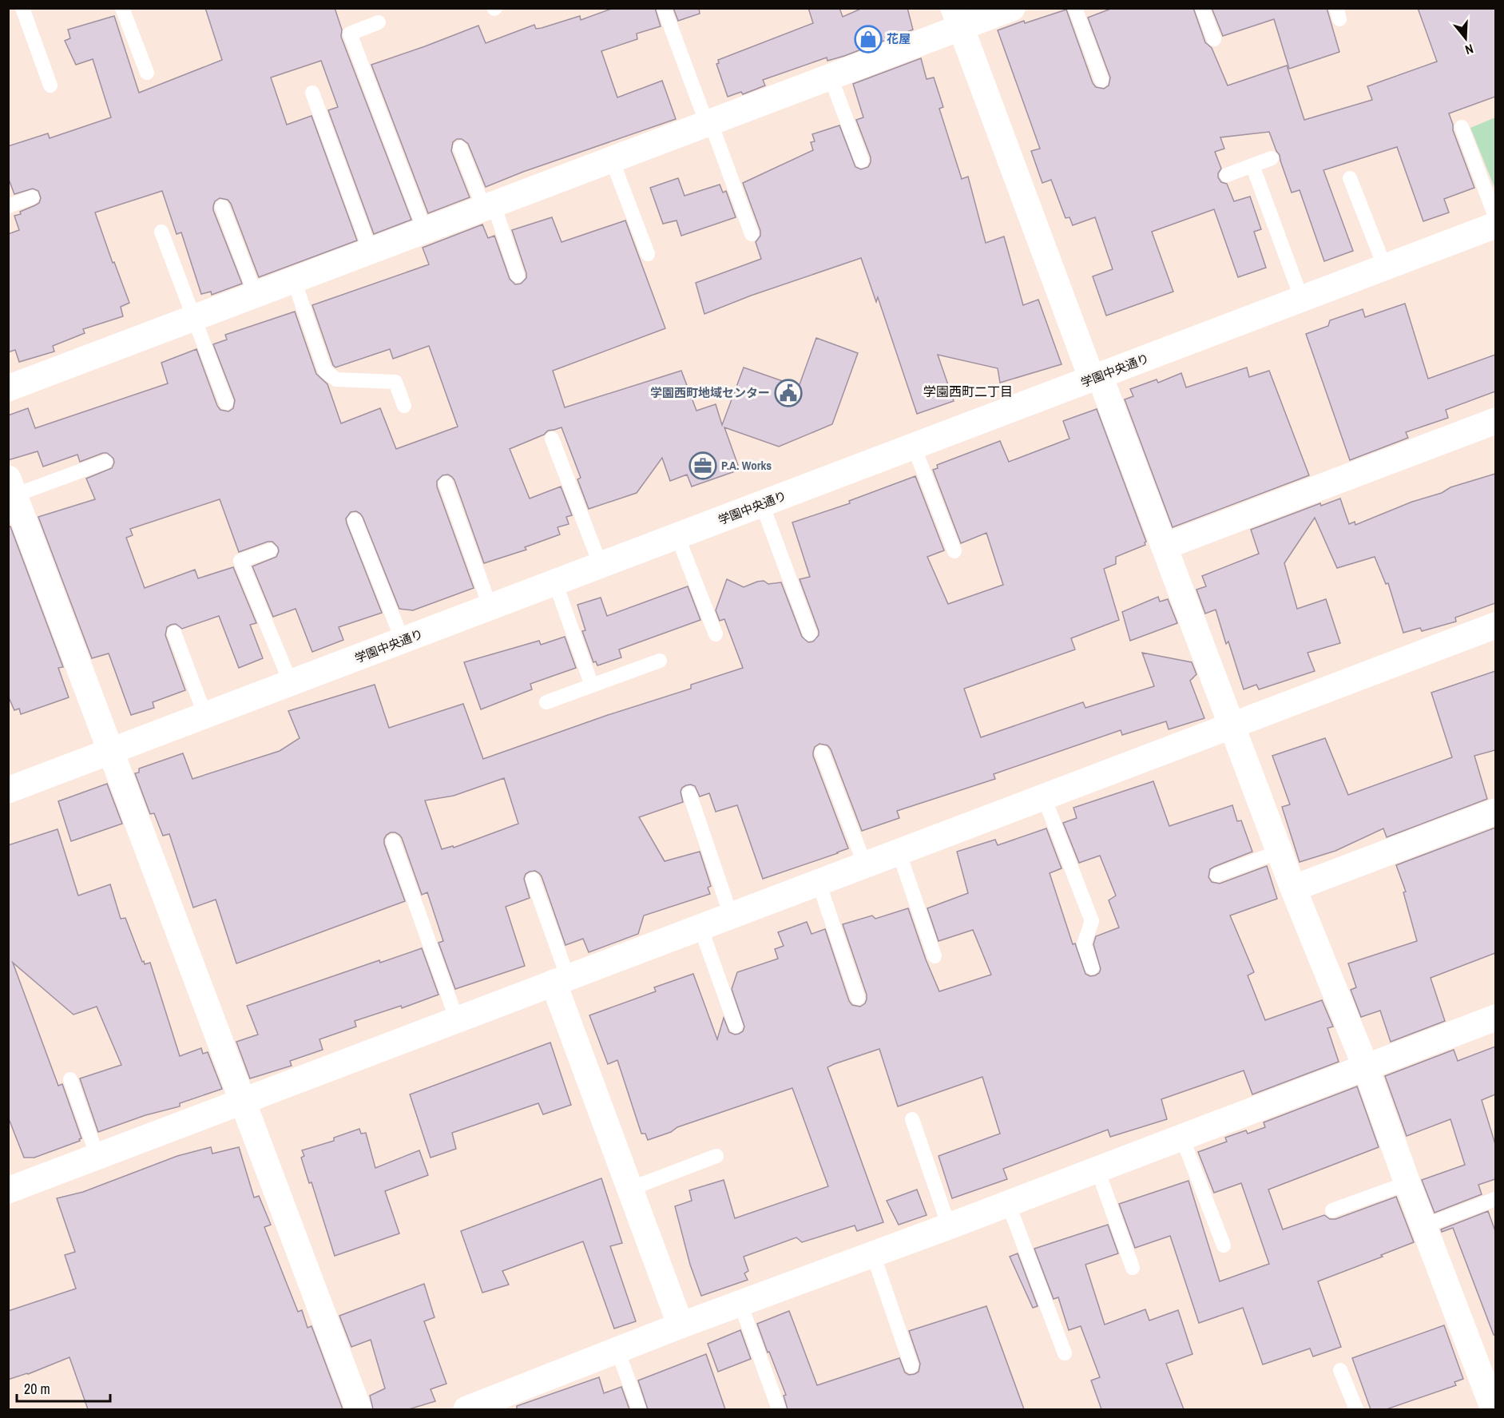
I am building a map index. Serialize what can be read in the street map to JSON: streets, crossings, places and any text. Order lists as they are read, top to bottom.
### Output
{
  "streets": {
    "street": ["学園中央通り"]
  },
  "districts": ["学園西町二丁目"],
  "places": {
    "shop": ["花屋"],
    "public building": ["学園西町地域センター"],
    "office": ["P.A. Works"]
  },
  "scale_bar": "20 m",
  "north": "bottom"
}
